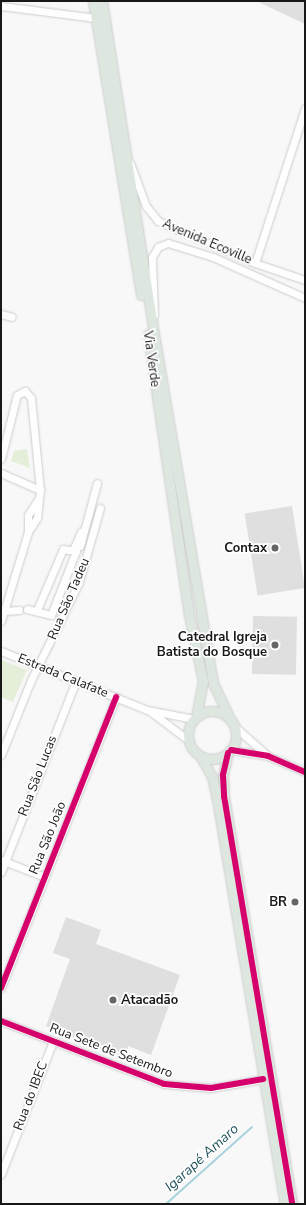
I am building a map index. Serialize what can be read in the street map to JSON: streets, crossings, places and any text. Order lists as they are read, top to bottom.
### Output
{
  "streets": {
    "main road": ["Via Verde"],
    "street": [
      "Avenida Ecoville",
      "Rua São Tadeu",
      "Estrada Calafate",
      "Rua São Lucas",
      "Rua São João",
      "Rua Sete de Setembro",
      "Rua do IBEC"
    ]
  },
  "crossings": [
    ["Avenida Ecoville", "Via Verde"],
    ["Via Verde", "Estrada Calafate"],
    ["Rua São Tadeu", "Estrada Calafate"],
    ["Estrada Calafate", "Rua São Lucas"],
    ["Estrada Calafate", "Rua São João"],
    ["Rua Sete de Setembro", "Rua do IBEC"]
  ],
  "water": ["Igarapé Amaro"],
  "places": [
    "Contax",
    "Catedral Igreja Batista do Bosque",
    "BR",
    "Atacadão"
  ]
}
